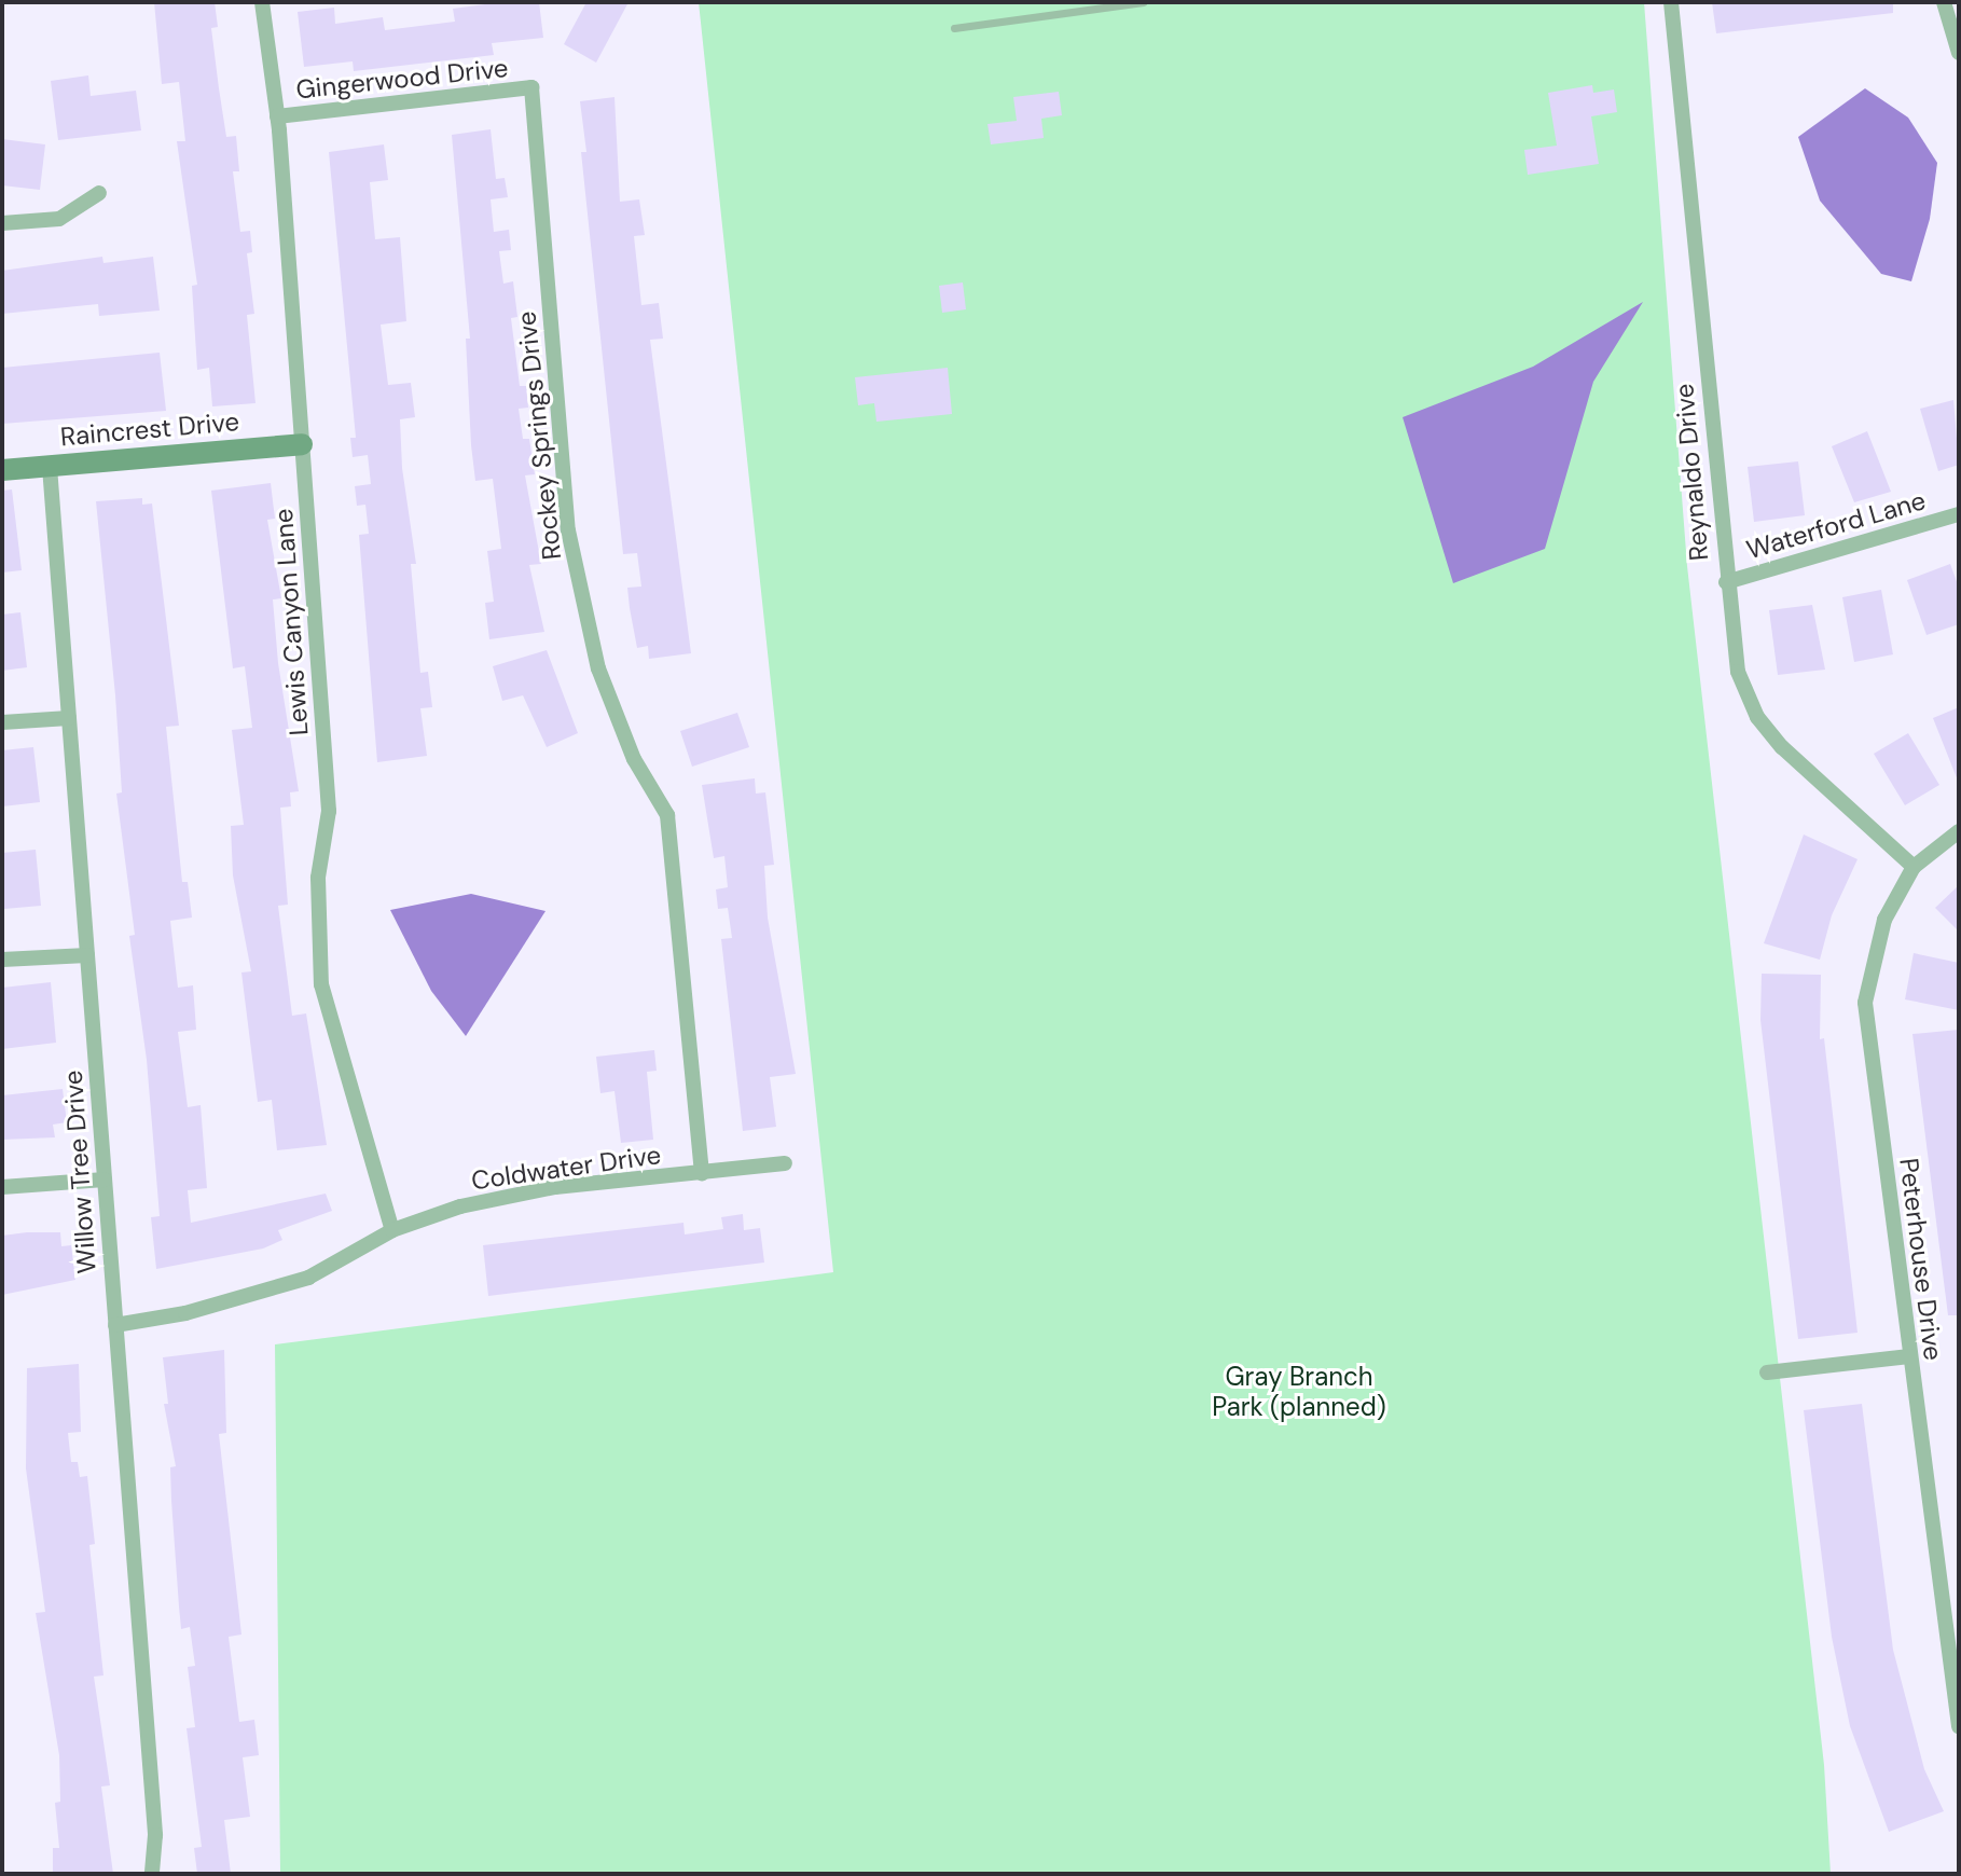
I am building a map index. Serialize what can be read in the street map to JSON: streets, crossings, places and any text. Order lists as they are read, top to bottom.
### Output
{
  "streets": {
    "street": [
      "Gingerwood Drive",
      "Raincrest Drive",
      "Rockey Springs Drive",
      "Reynaldo Drive",
      "Waterford Lane",
      "Lewis Canyon Lane",
      "Coldwater Drive",
      "Willow Tree Drive",
      "Peterhouse Drive"
    ]
  },
  "crossings": [
    ["Gingerwood Drive", "Rockey Springs Drive"],
    ["Gingerwood Drive", "Lewis Canyon Lane"],
    ["Raincrest Drive", "Lewis Canyon Lane"],
    ["Raincrest Drive", "Willow Tree Drive"],
    ["Rockey Springs Drive", "Coldwater Drive"],
    ["Reynaldo Drive", "Waterford Lane"],
    ["Reynaldo Drive", "Peterhouse Drive"],
    ["Lewis Canyon Lane", "Coldwater Drive"],
    ["Coldwater Drive", "Willow Tree Drive"]
  ],
  "parks": ["Gray Branch Park (planned)"]
}
